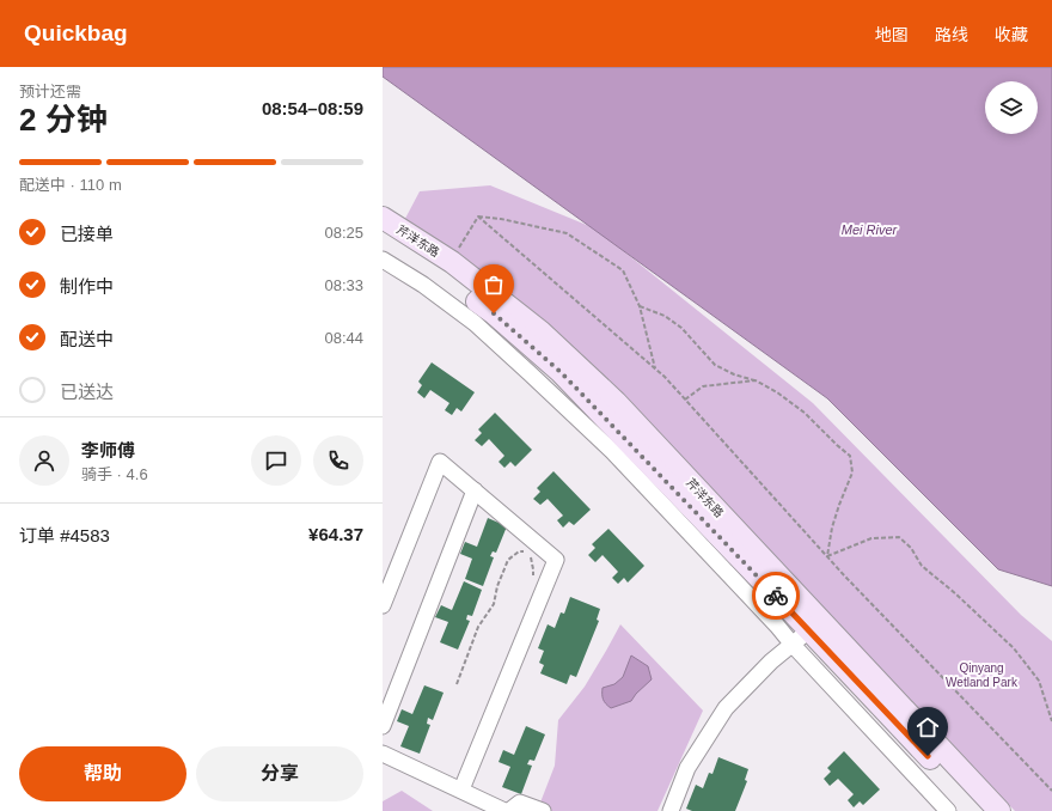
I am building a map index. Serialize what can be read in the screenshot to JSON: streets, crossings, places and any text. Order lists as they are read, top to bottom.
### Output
{
  "streets": {
    "main road": ["芹洋东路"]
  },
  "water": ["Mei River"],
  "parks": ["Qinyang Wetland Park"],
  "page": {
    "header": "Quickbag",
    "nav": ["地图", "路线", "收藏"],
    "heading": ["2 分钟", "预计还需", "08:54–08:59"],
    "panel": [
      "李师傅",
      "骑手 · 4.6",
      "订单 #4583",
      "¥64.37"
    ],
    "bar": "配送中 · 110 m",
    "list": [
      ["已接单", "08:25"],
      ["制作中", "08:33"],
      ["配送中", "08:44"],
      "已送达"
    ],
    "buttons": ["帮助", "分享"]
  }
}
